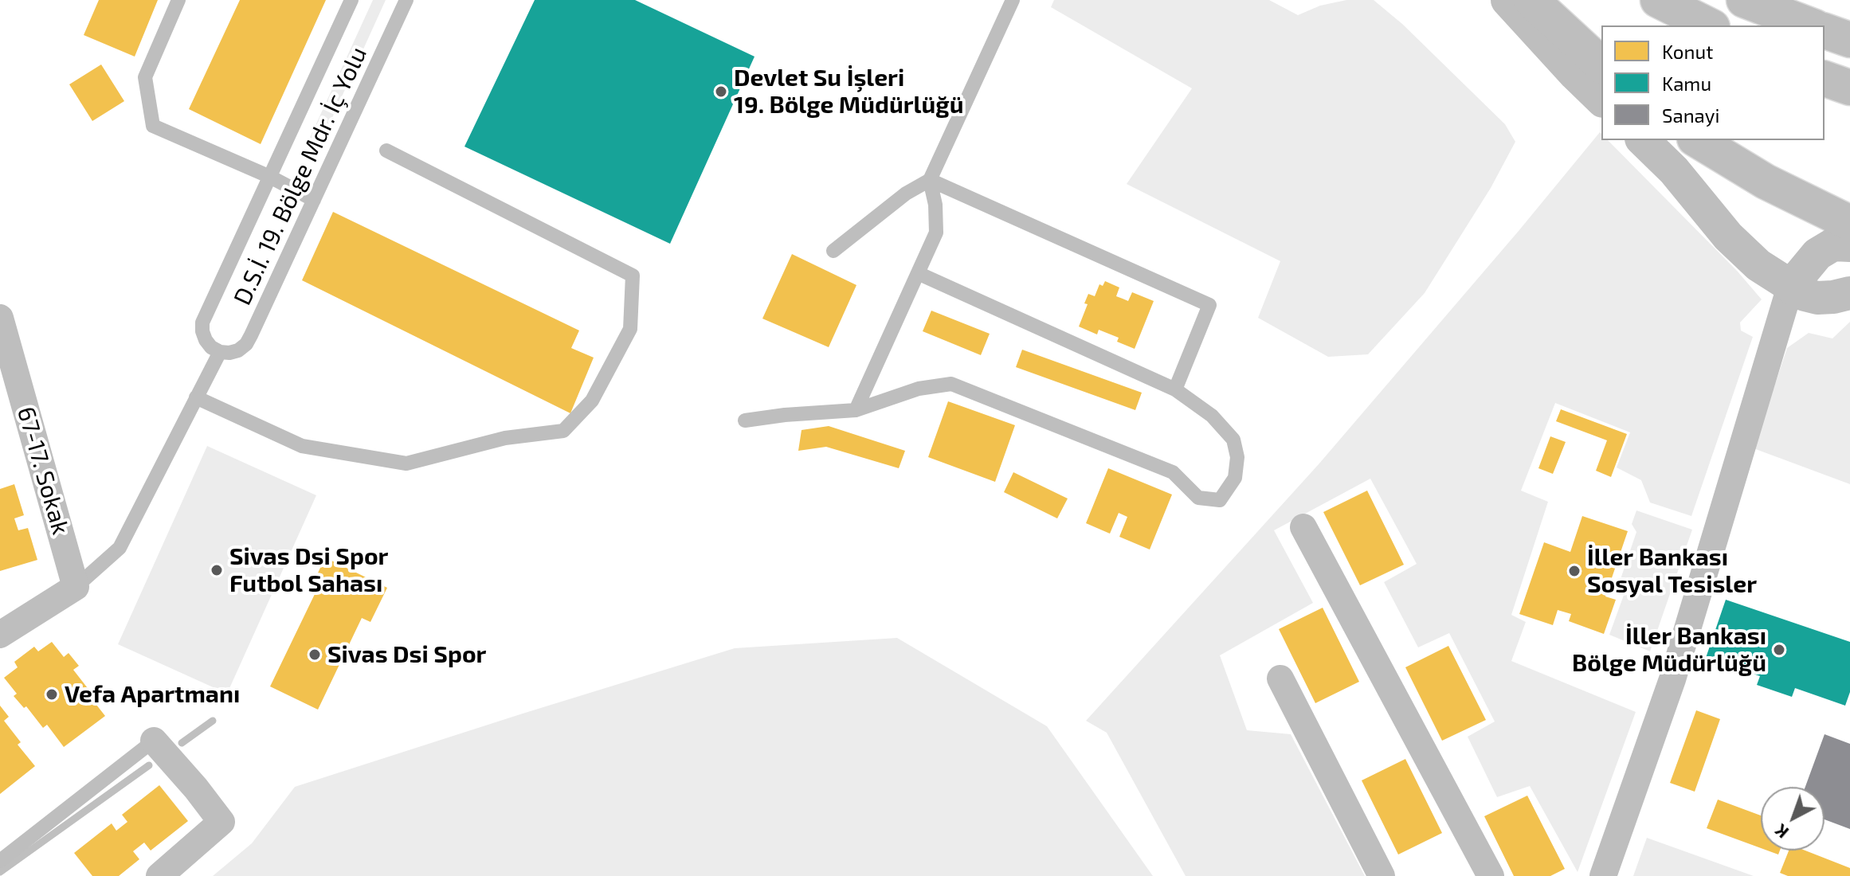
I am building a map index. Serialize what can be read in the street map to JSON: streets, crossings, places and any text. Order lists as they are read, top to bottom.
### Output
{
  "streets": {
    "street": ["67-17. Sokak"],
    "lane": ["D.S.İ. 19. Bölge Mdr. İç Yolu"]
  },
  "places": [
    "Devlet Su İşleri 19. Bölge Müdürlüğü",
    "Sivas Dsi Spor Futbol Sahası",
    "İller Bankası Sosyal Tesisler",
    "İller Bankası Bölge Müdürlüğü",
    "Sivas Dsi Spor",
    "Vefa Apartmanı"
  ],
  "legend": ["Konut", "Kamu", "Sanayi"],
  "north": "bottom left"
}
